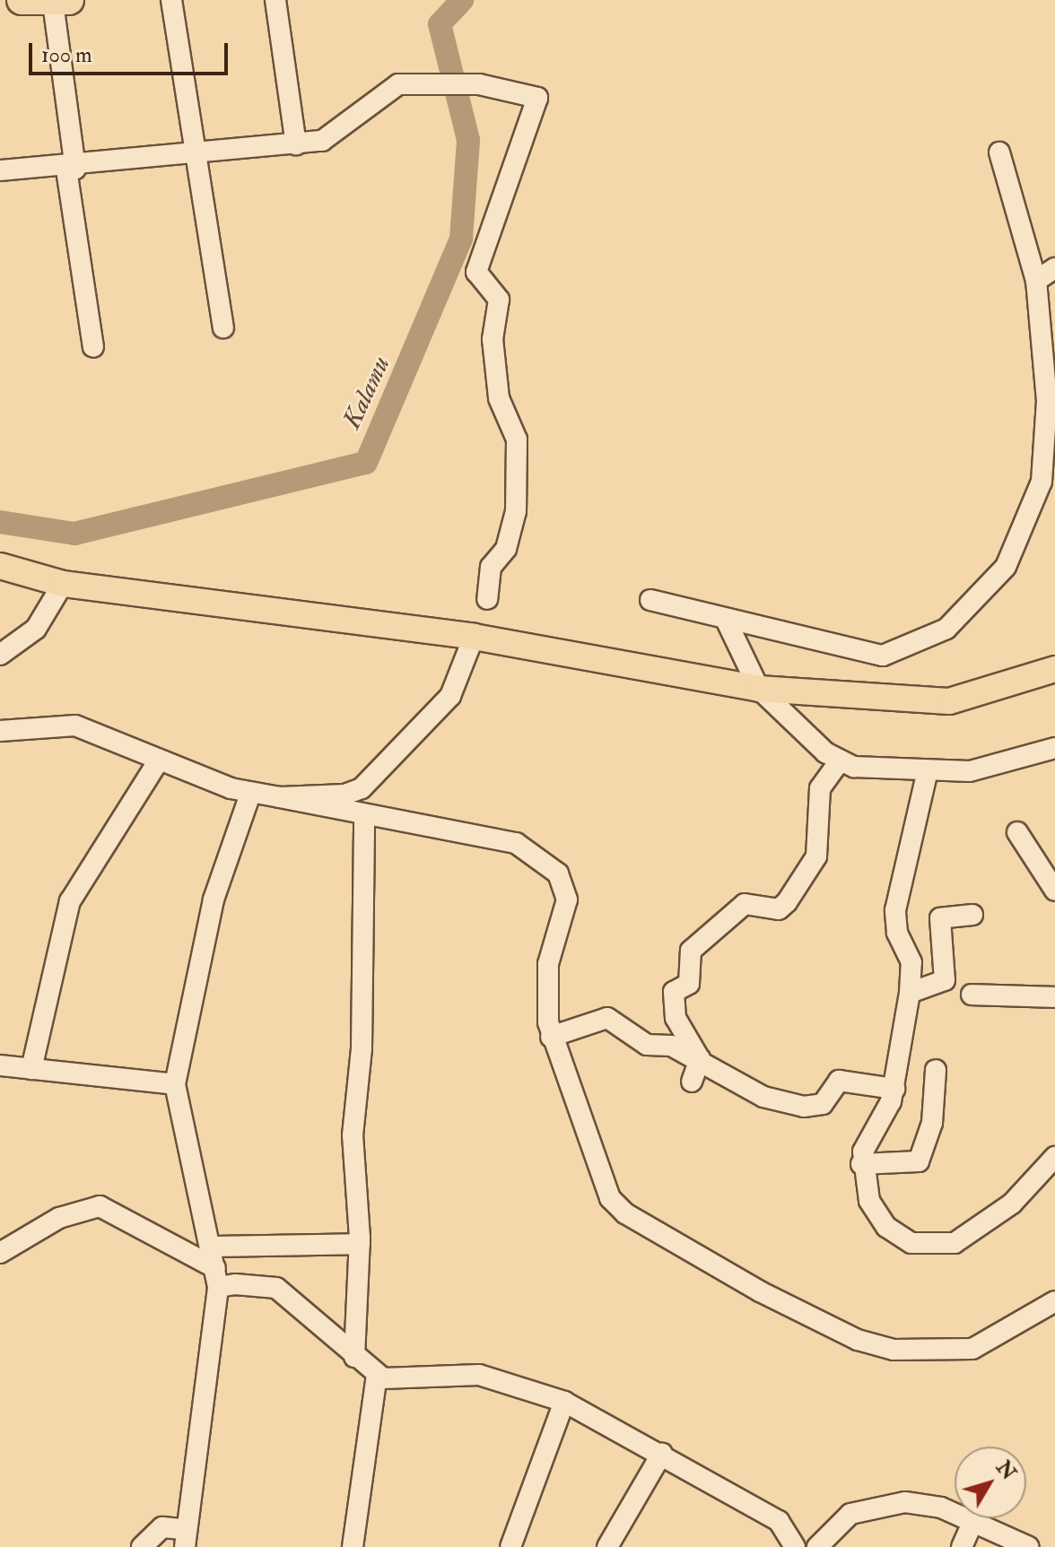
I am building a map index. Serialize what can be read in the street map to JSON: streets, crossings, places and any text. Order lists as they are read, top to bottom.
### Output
{
  "water": ["Kalamu"],
  "scale_bar": "100 m",
  "north": "top right"
}
